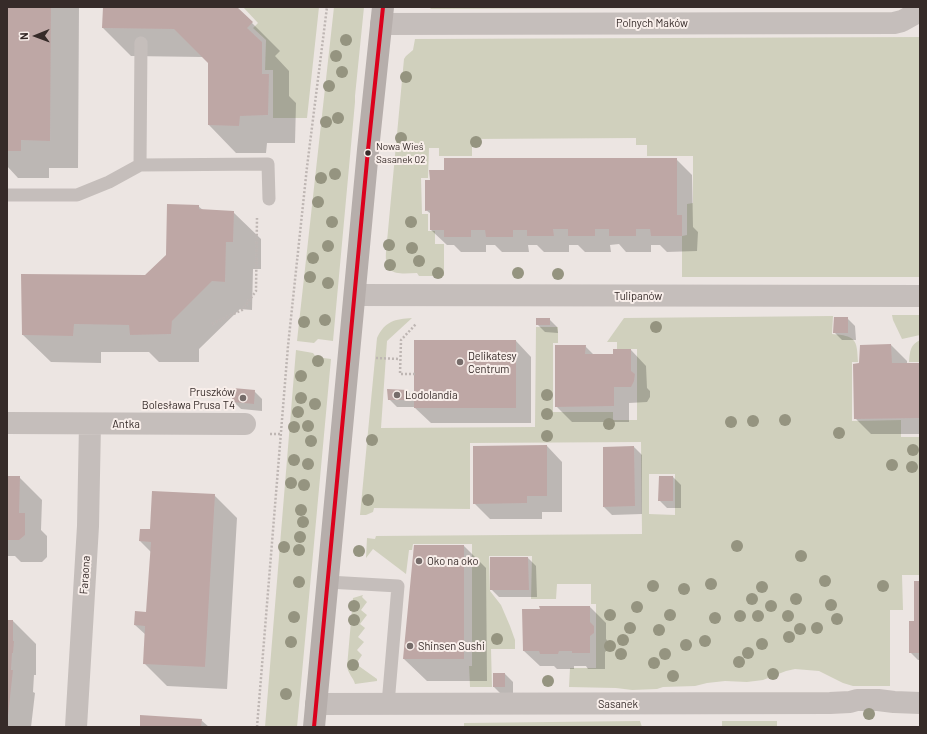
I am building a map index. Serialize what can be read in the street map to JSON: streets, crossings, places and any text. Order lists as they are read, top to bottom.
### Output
{
  "streets": {
    "street": [
      "Polnych Maków",
      "Tulipanów",
      "Antka",
      "Faraona",
      "Sasanek"
    ]
  },
  "crossings": [
    ["Antka", "Faraona"]
  ],
  "places": [
    "Nowa Wieś Sasanek 02",
    "Delikatesy Centrum",
    "Lodolandia",
    "Pruszków Bolesława Prusa T4",
    "Oko na oko",
    "Shinsen Sushi"
  ],
  "north": "left"
}
